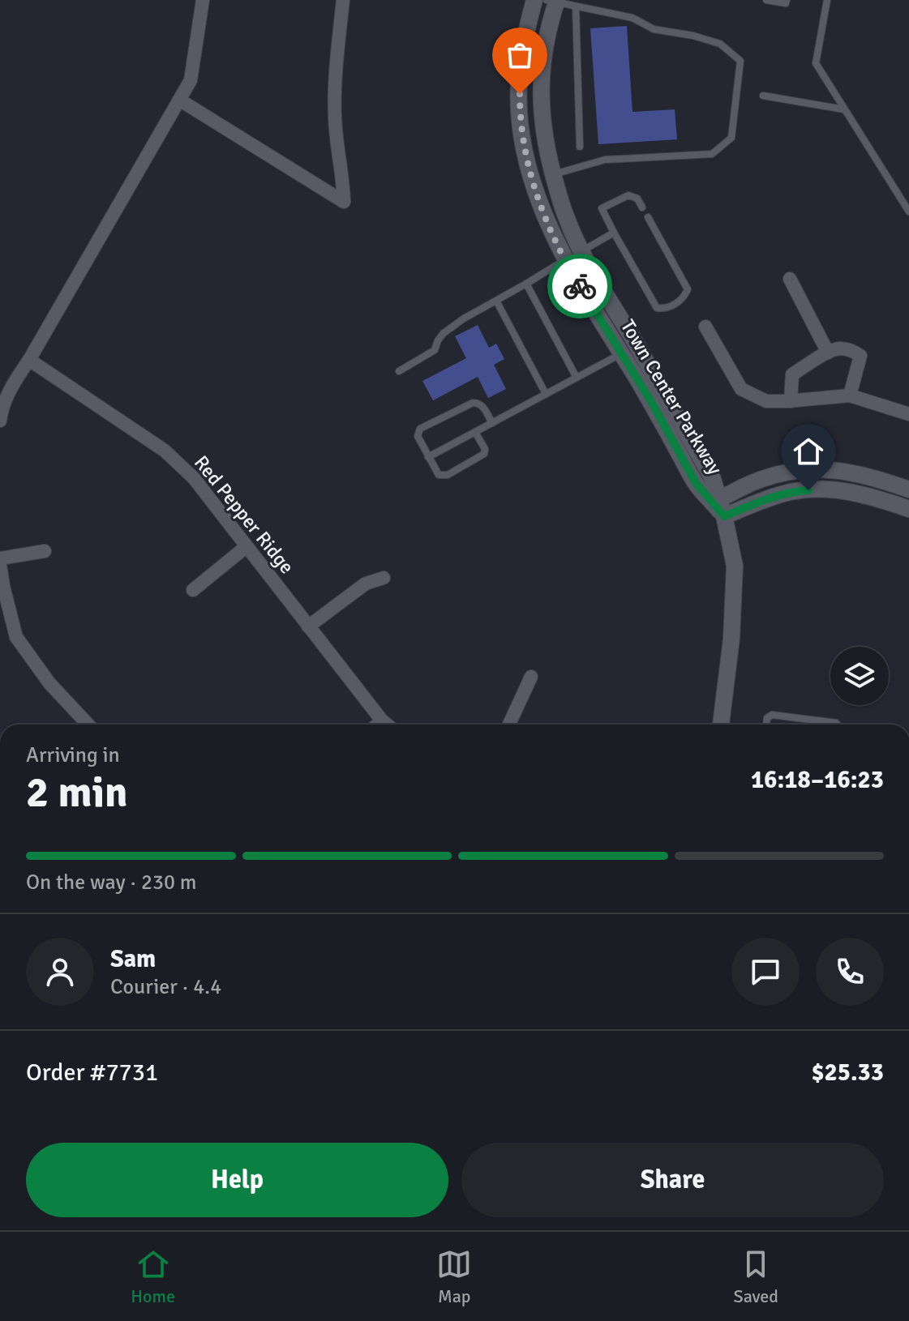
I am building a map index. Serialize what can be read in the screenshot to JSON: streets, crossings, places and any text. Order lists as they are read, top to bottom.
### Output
{
  "streets": {
    "street": ["Town Center Parkway", "Red Pepper Ridge"]
  },
  "page": {
    "heading": ["2 min", "Arriving in", "16:18–16:23"],
    "panel": [
      "Sam",
      "Courier · 4.4",
      "Order #7731",
      "$25.33"
    ],
    "bar": "On the way · 230 m",
    "buttons": ["Help", "Share"],
    "tabs": ["Home", "Map", "Saved"]
  }
}
